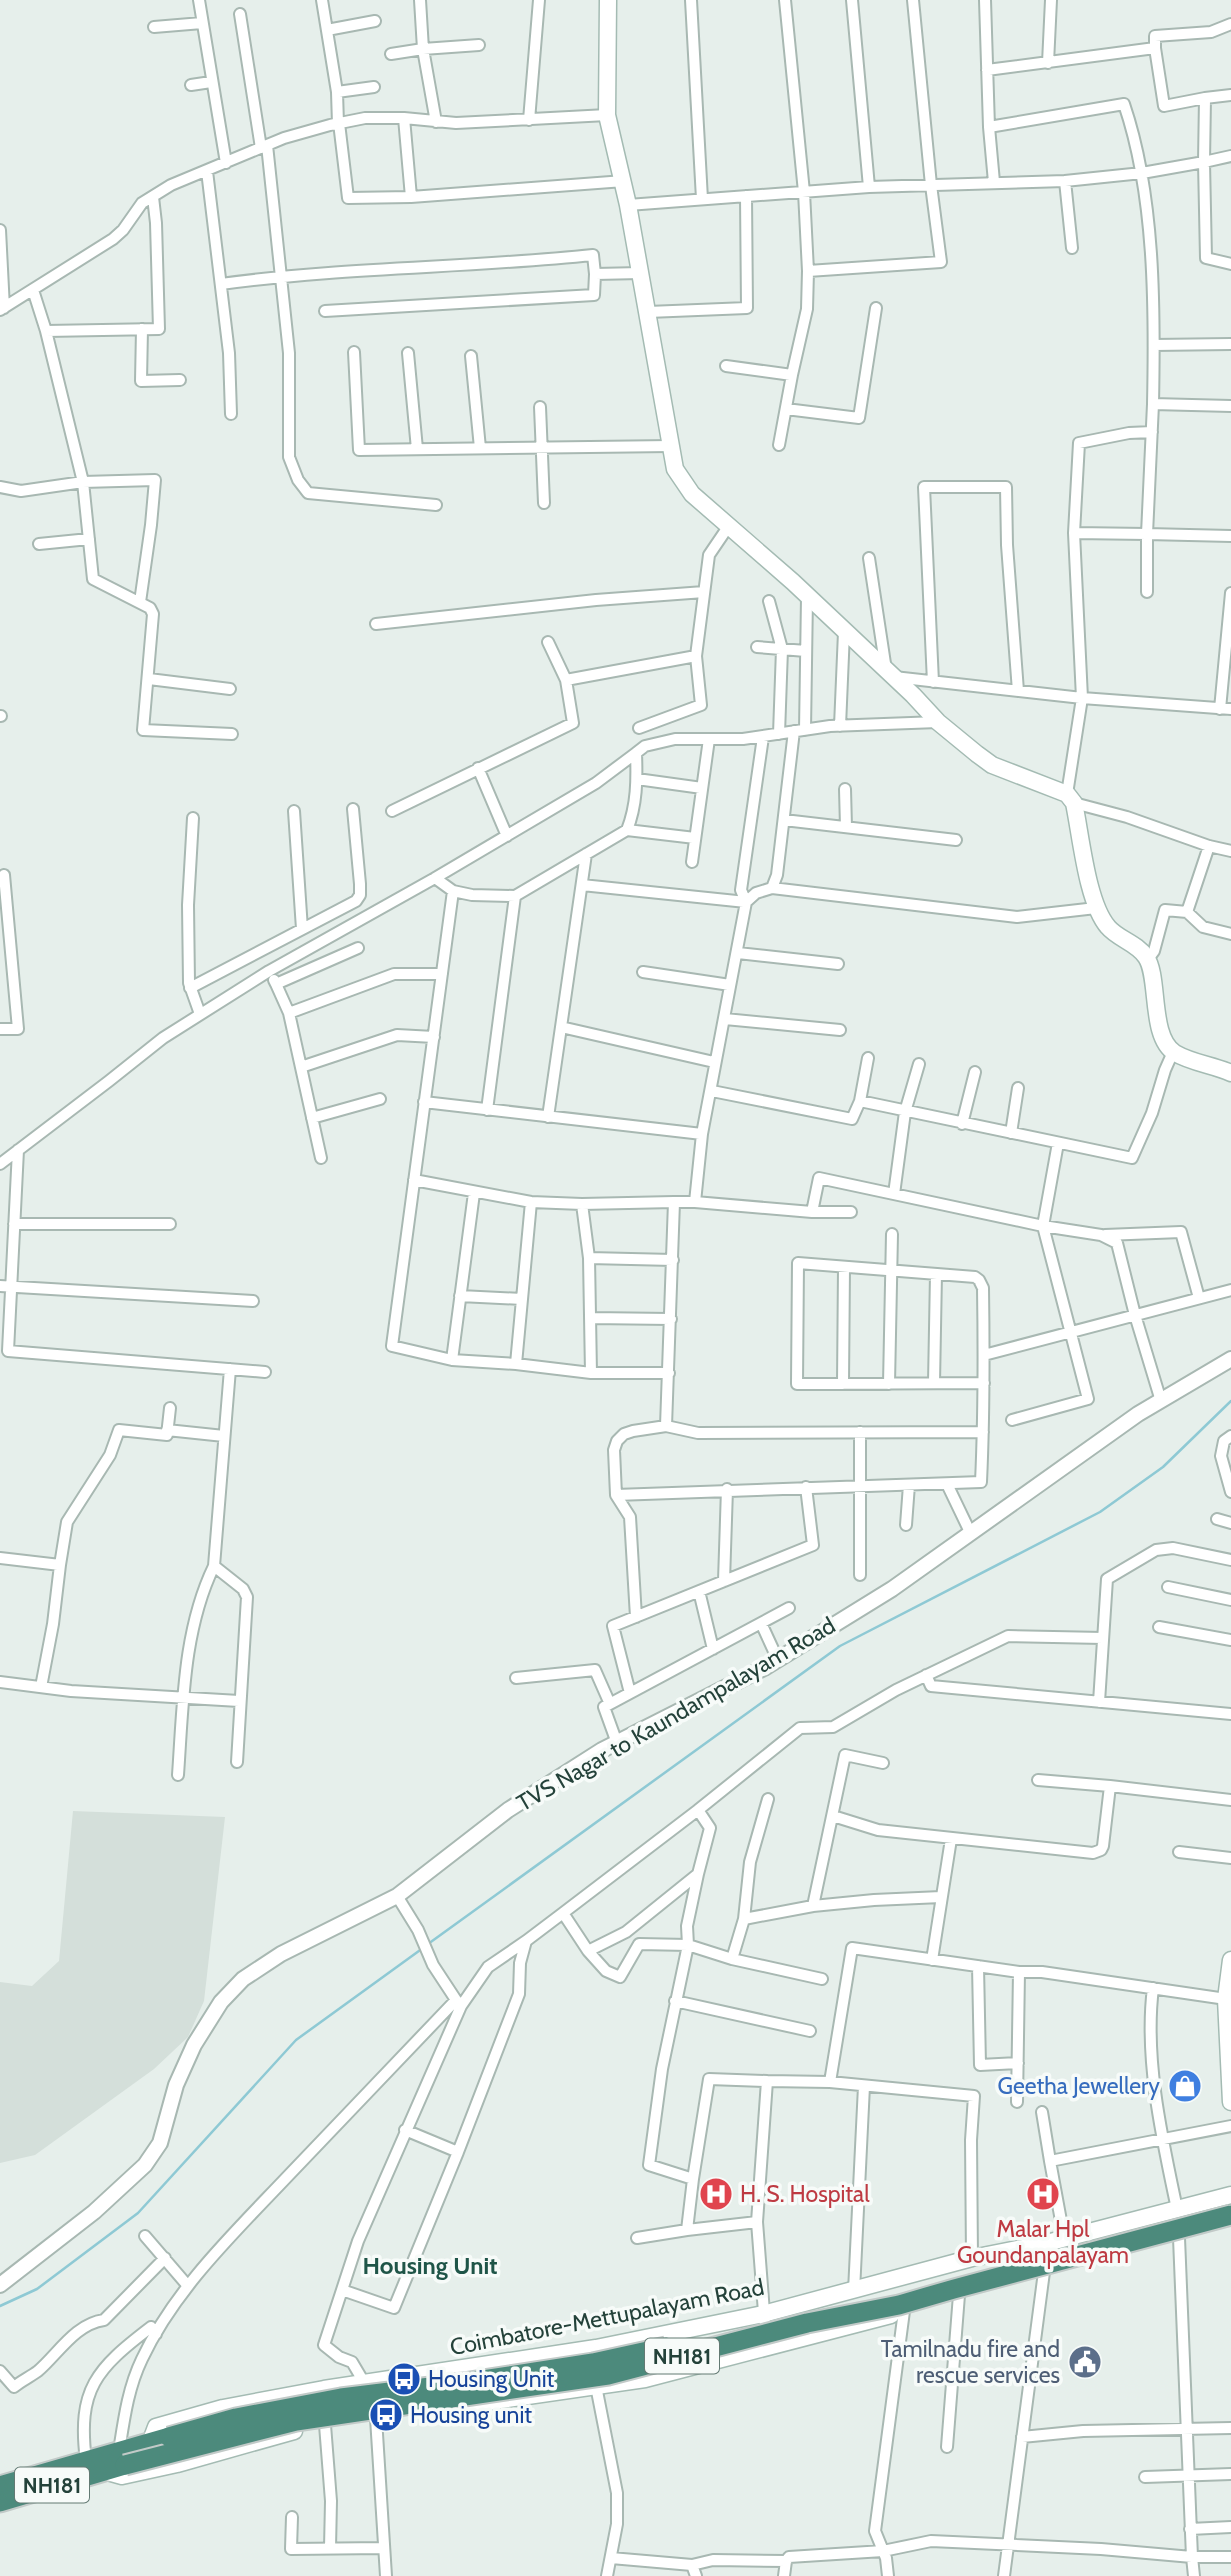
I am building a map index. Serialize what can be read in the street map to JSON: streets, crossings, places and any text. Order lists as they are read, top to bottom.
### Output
{
  "streets": {
    "highway": ["Coimbatore-Mettupalayam Road", "NH181"],
    "street": ["TVS Nagar to Kaundampalayam Road"]
  },
  "crossings": [
    ["Coimbatore-Mettupalayam Road", "NH181"]
  ],
  "districts": ["Housing Unit"],
  "places": {
    "shop": ["Geetha Jewellery"],
    "hospital": ["H. S. Hospital", "Malar Hpl Goundanpalayam"],
    "public building": ["Tamilnadu fire and rescue services"],
    "bus stop": ["Housing Unit", "Housing unit"]
  }
}
